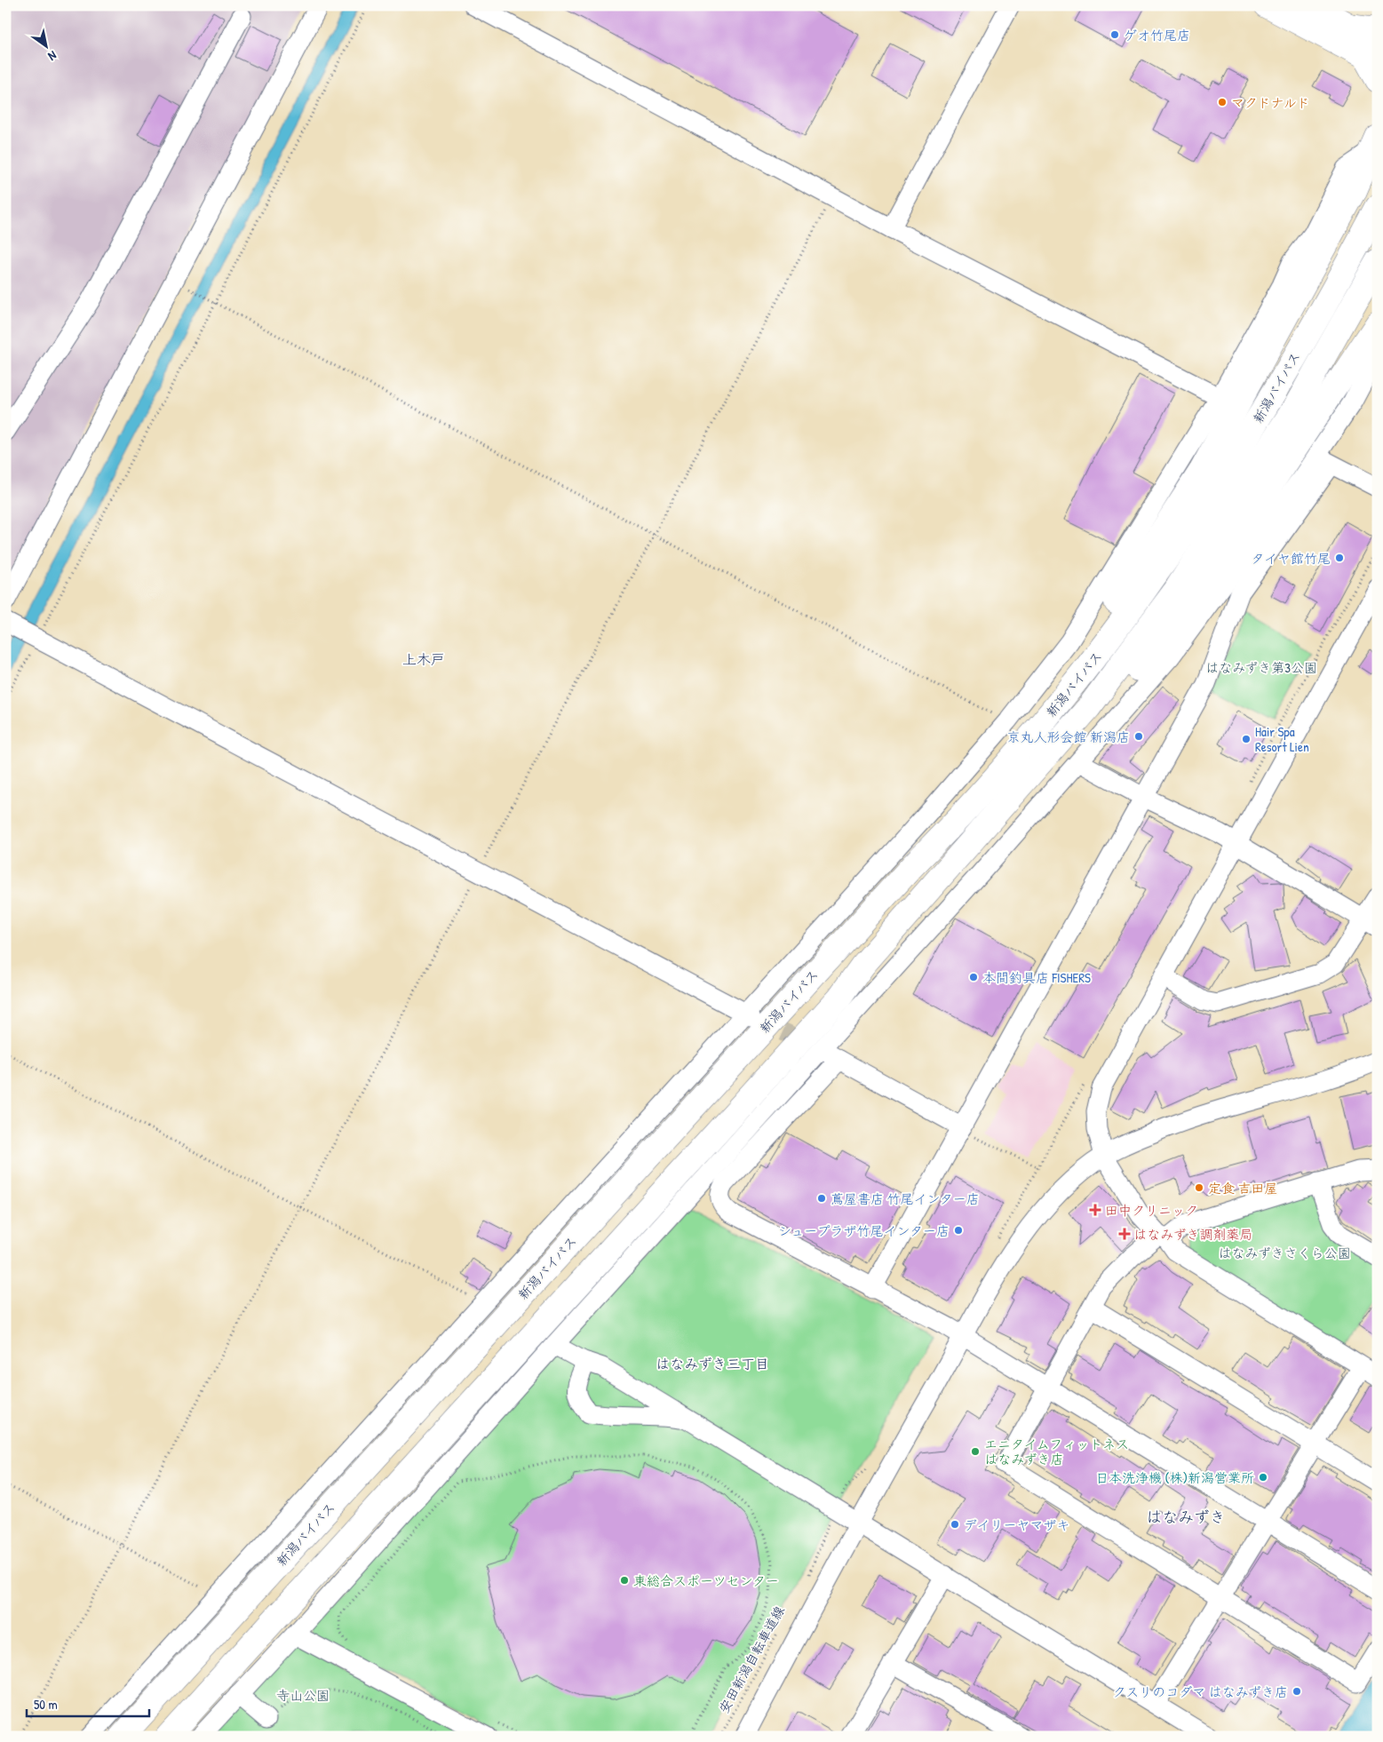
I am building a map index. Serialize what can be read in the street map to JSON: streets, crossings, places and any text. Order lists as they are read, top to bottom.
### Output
{
  "streets": {
    "main road": ["新潟バイパス"],
    "path": ["安田新潟自転車道線"]
  },
  "districts": ["上木戸", "はなみずき三丁目", "はなみずき"],
  "parks": ["はなみずき第3公園", "はなみずきさくら公園", "寺山公園"],
  "places": {
    "other": [
      "ゲオ竹尾店",
      "マクドナルド",
      "タイヤ館竹尾",
      "京丸人形会館 新潟店",
      "Hair Spa Resort Lien",
      "本間釣具店 FISHERS",
      "定食 吉田屋",
      "蔦屋書店 竹尾インター店",
      "シュープラザ竹尾インター店",
      "エニタイムフィットネス はなみずき店",
      "日本洗浄機 (株)新潟営業所",
      "デイリーヤマザキ",
      "東総合スポーツセンター",
      "クスリのコダマ はなみずき店"
    ],
    "health": ["田中クリニック", "はなみずき調剤薬局"]
  },
  "scale_bar": "50 m",
  "north": "bottom right"
}
